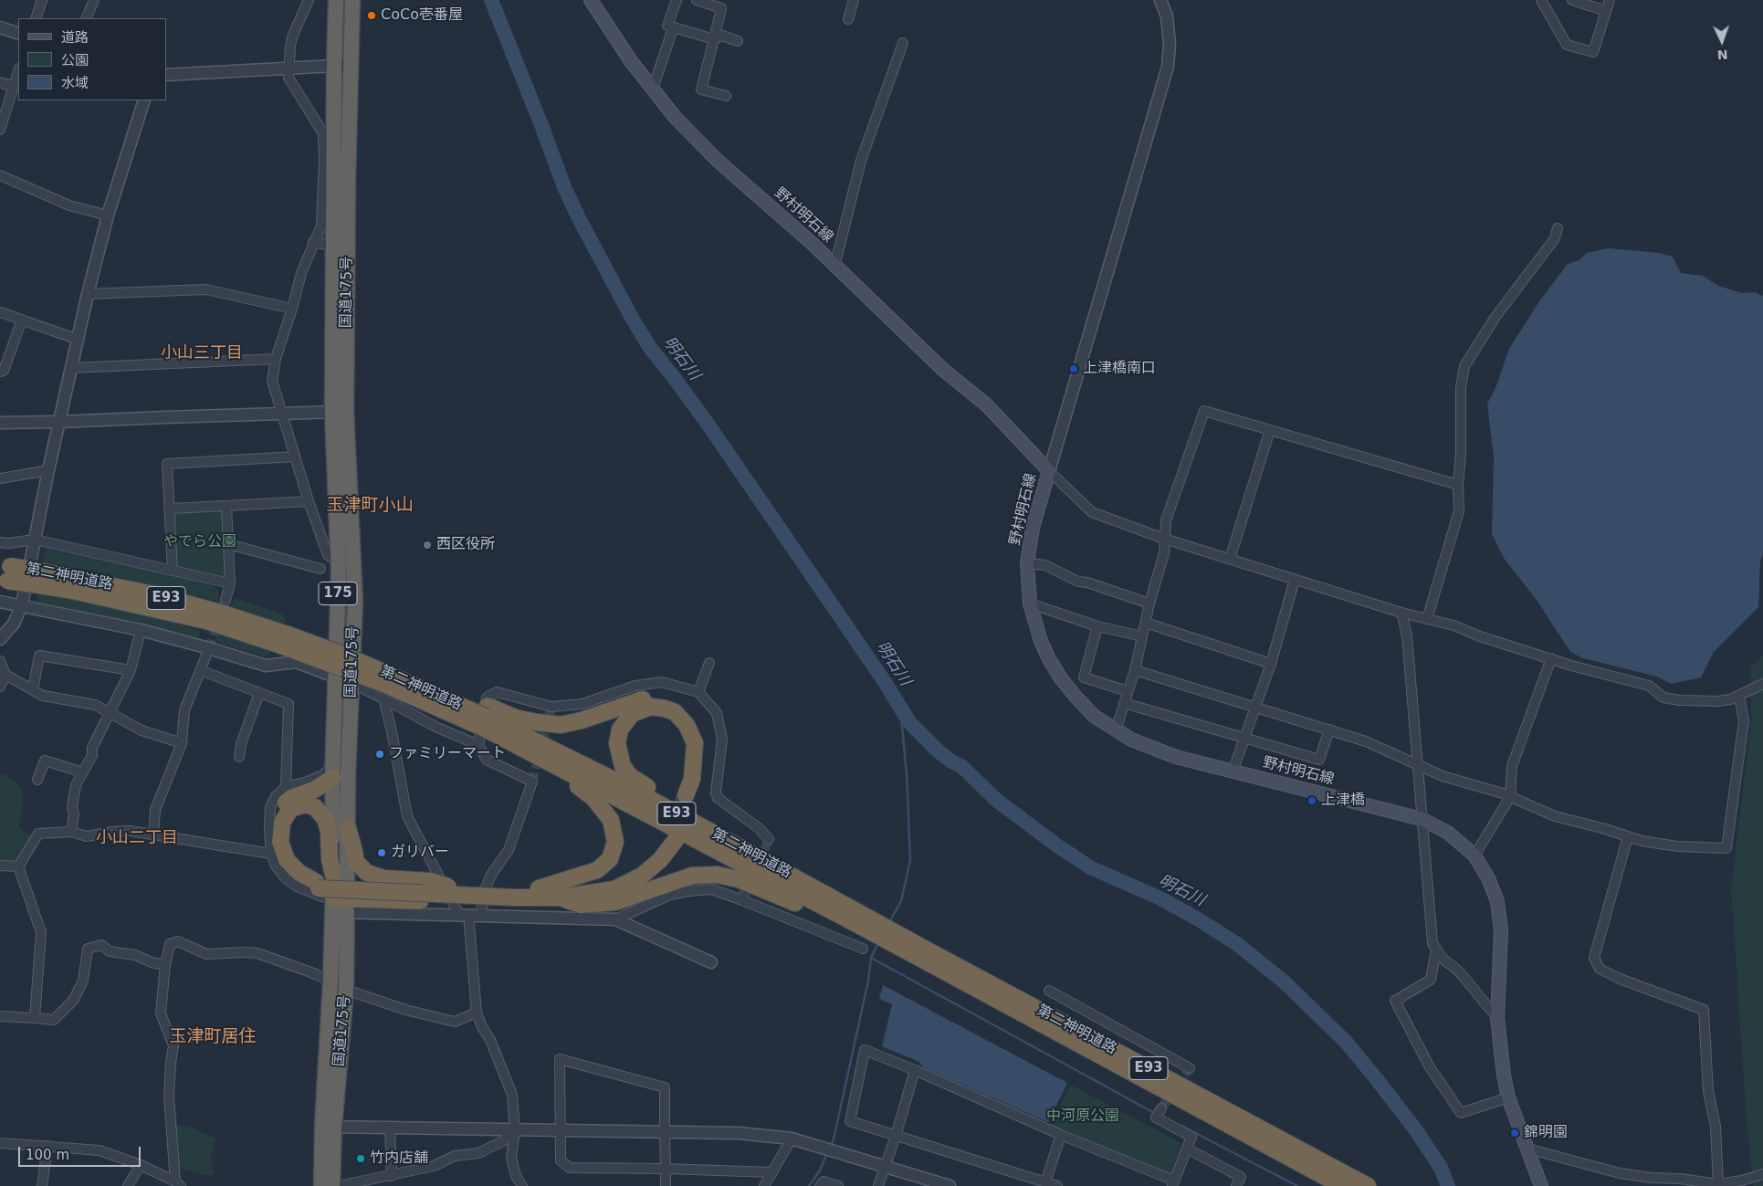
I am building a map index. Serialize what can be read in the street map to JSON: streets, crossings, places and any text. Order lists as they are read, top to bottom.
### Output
{
  "streets": {
    "highway": [
      "国道175号",
      "第二神明道路",
      "175",
      "E93"
    ],
    "main road": ["野村明石線"]
  },
  "districts": [
    "小山三丁目",
    "玉津町小山",
    "小山二丁目",
    "玉津町居住"
  ],
  "water": ["明石川"],
  "parks": ["やでら公園", "中河原公園"],
  "places": [
    "CoCo壱番屋",
    "上津橋南口",
    "西区役所",
    "ファミリーマート",
    "上津橋",
    "ガリバー",
    "錦明園",
    "竹内店舗"
  ],
  "legend": ["道路", "公園", "水域"],
  "scale_bar": "100 m",
  "north": "bottom"
}
